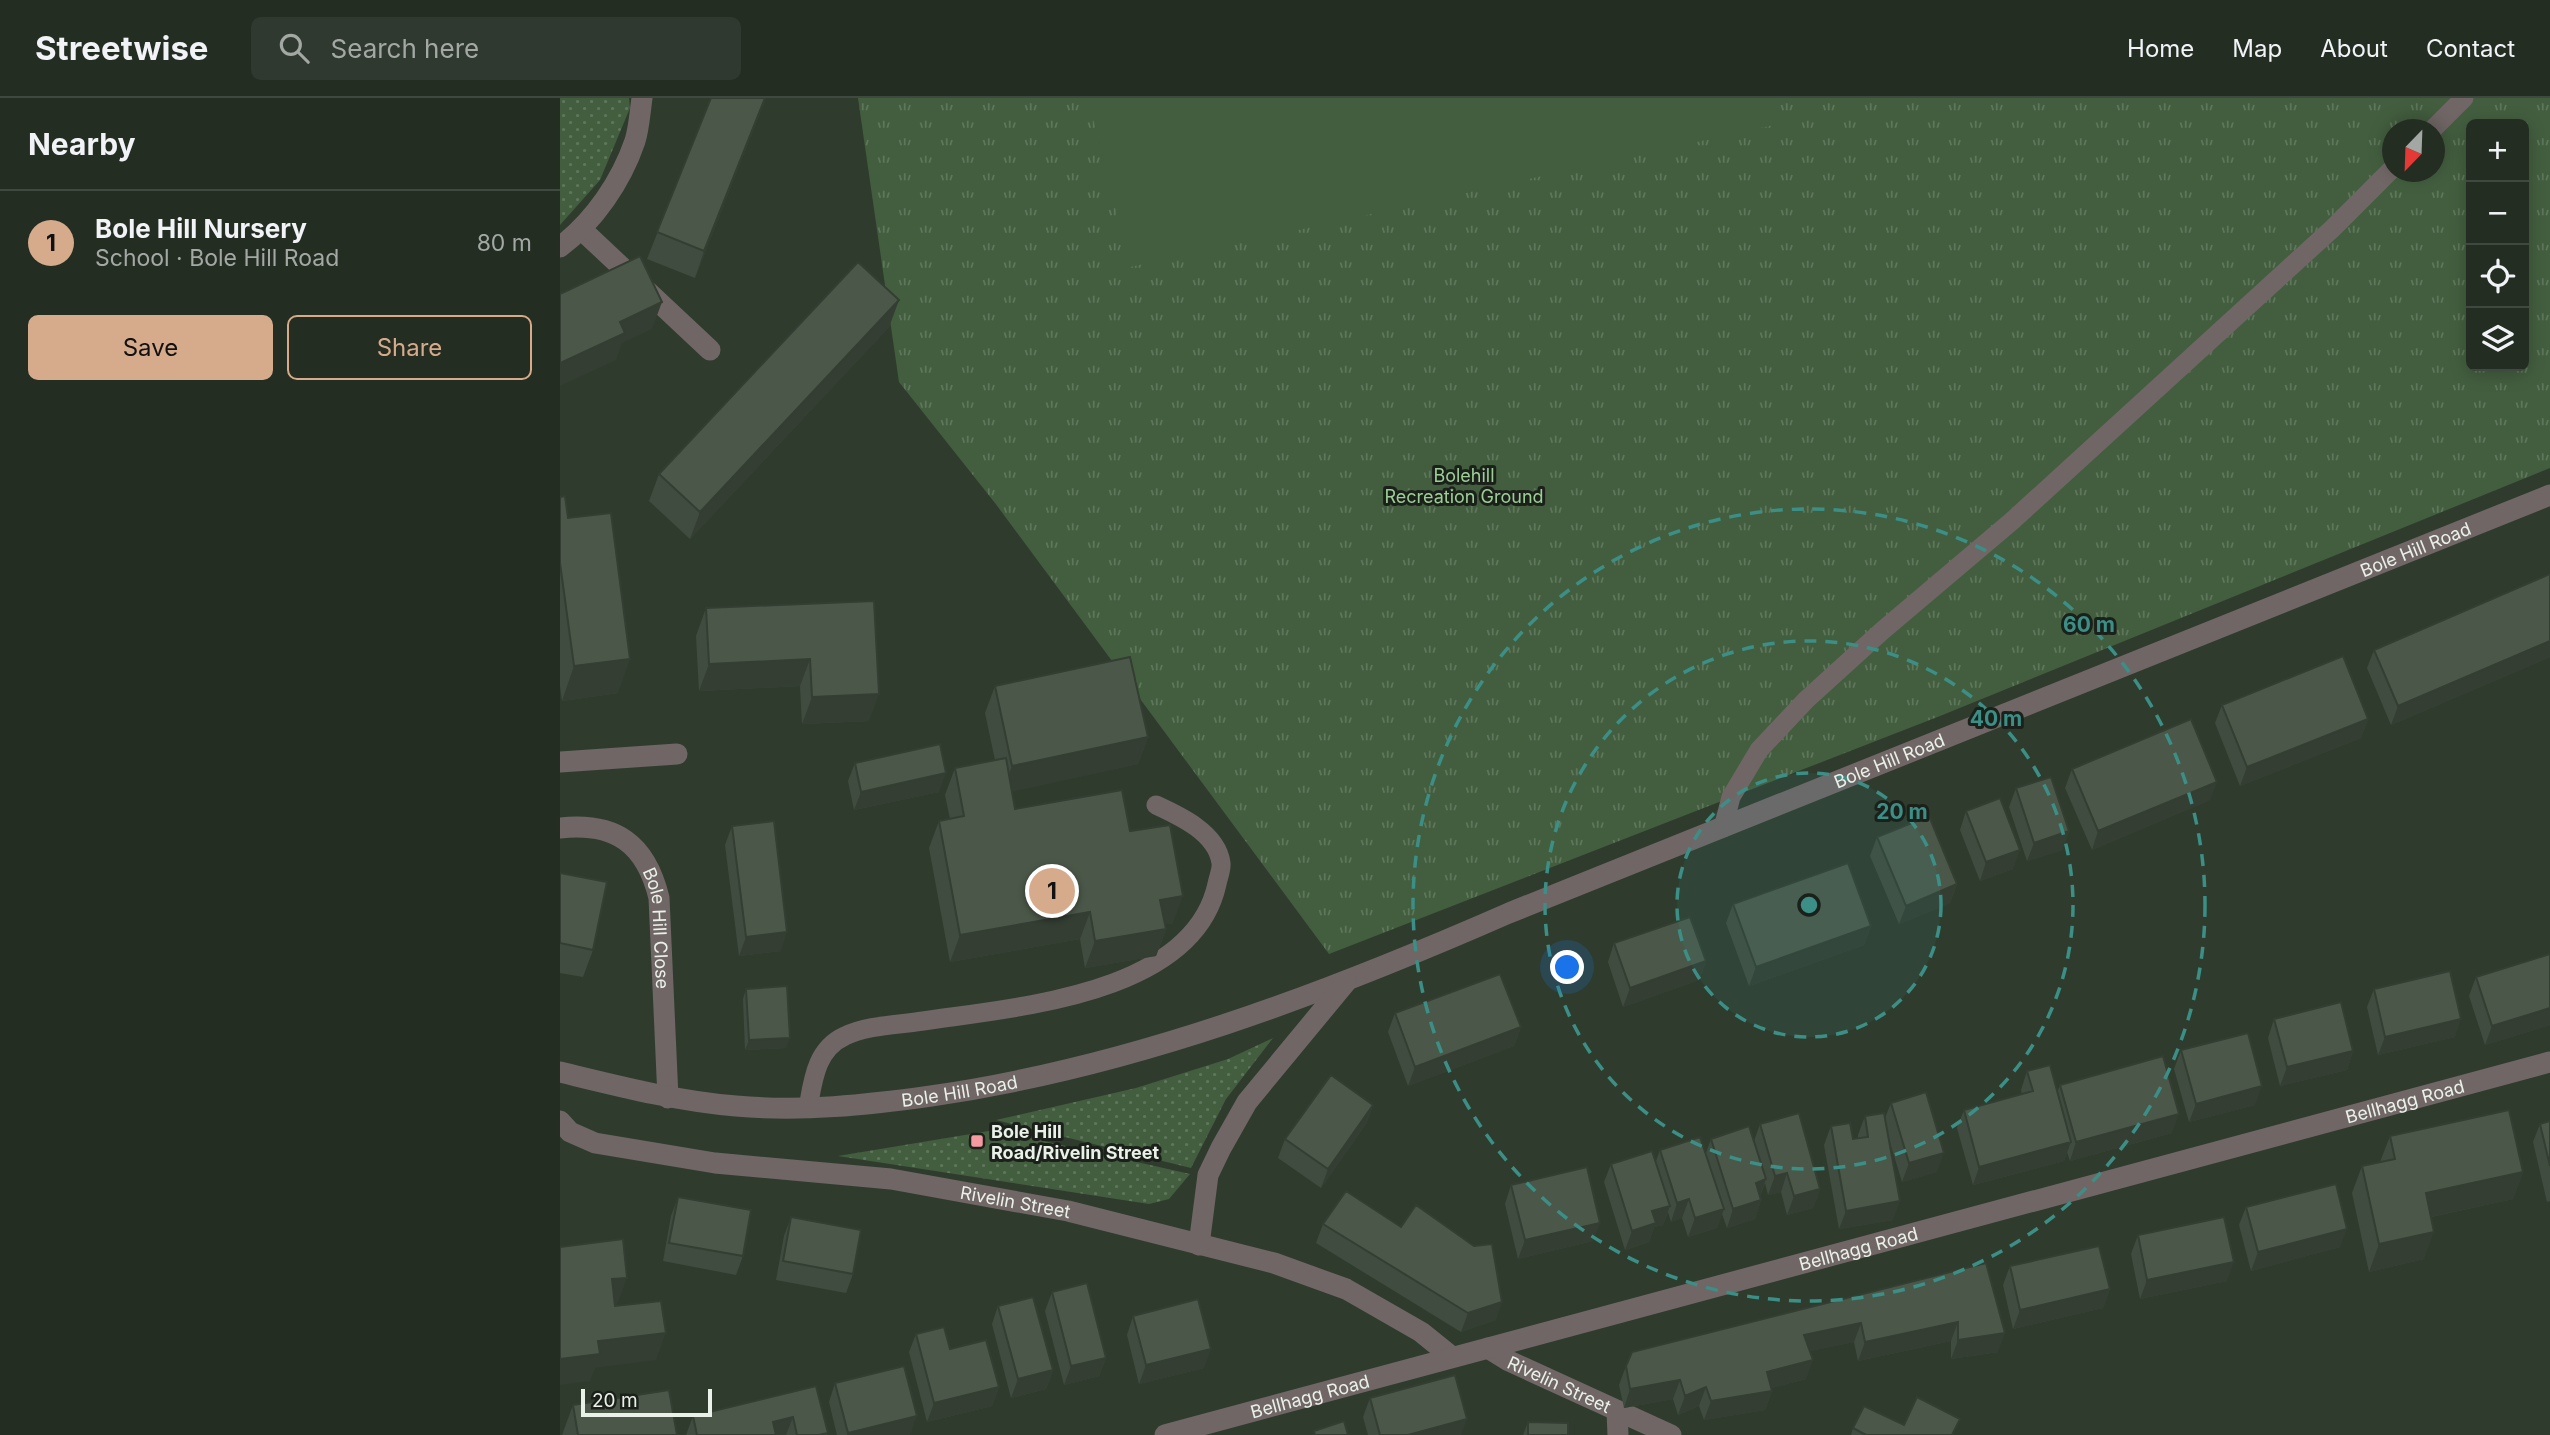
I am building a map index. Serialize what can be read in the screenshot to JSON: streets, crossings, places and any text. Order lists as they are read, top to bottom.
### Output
{
  "streets": {
    "street": [
      "Bole Hill Road",
      "Bole Hill Close",
      "Bellhagg Road",
      "Rivelin Street"
    ]
  },
  "crossings": [
    ["Bole Hill Road", "Bole Hill Close"],
    ["Bole Hill Road", "Rivelin Street"],
    ["Bellhagg Road", "Rivelin Street"]
  ],
  "parks": ["Bolehill Recreation Ground"],
  "places": {
    "transit": ["Bole Hill Road/Rivelin Street"]
  },
  "scale_bar": "20 m",
  "north": "bottom left",
  "page": {
    "header": "Streetwise",
    "search": "Search here",
    "nav": [
      "Home",
      "Map",
      "About",
      "Contact"
    ],
    "heading": "Nearby",
    "map_buttons": ["+", "−"],
    "list": [
      {
        "mark": "1",
        "name": "Bole Hill Nursery",
        "note": "School · Bole Hill Road",
        "value": "80 m"
      }
    ],
    "buttons": ["Save", "Share"],
    "pins": "1",
    "scale": "20 m"
  },
  "rings": ["60 m", "40 m", "20 m"]
}
